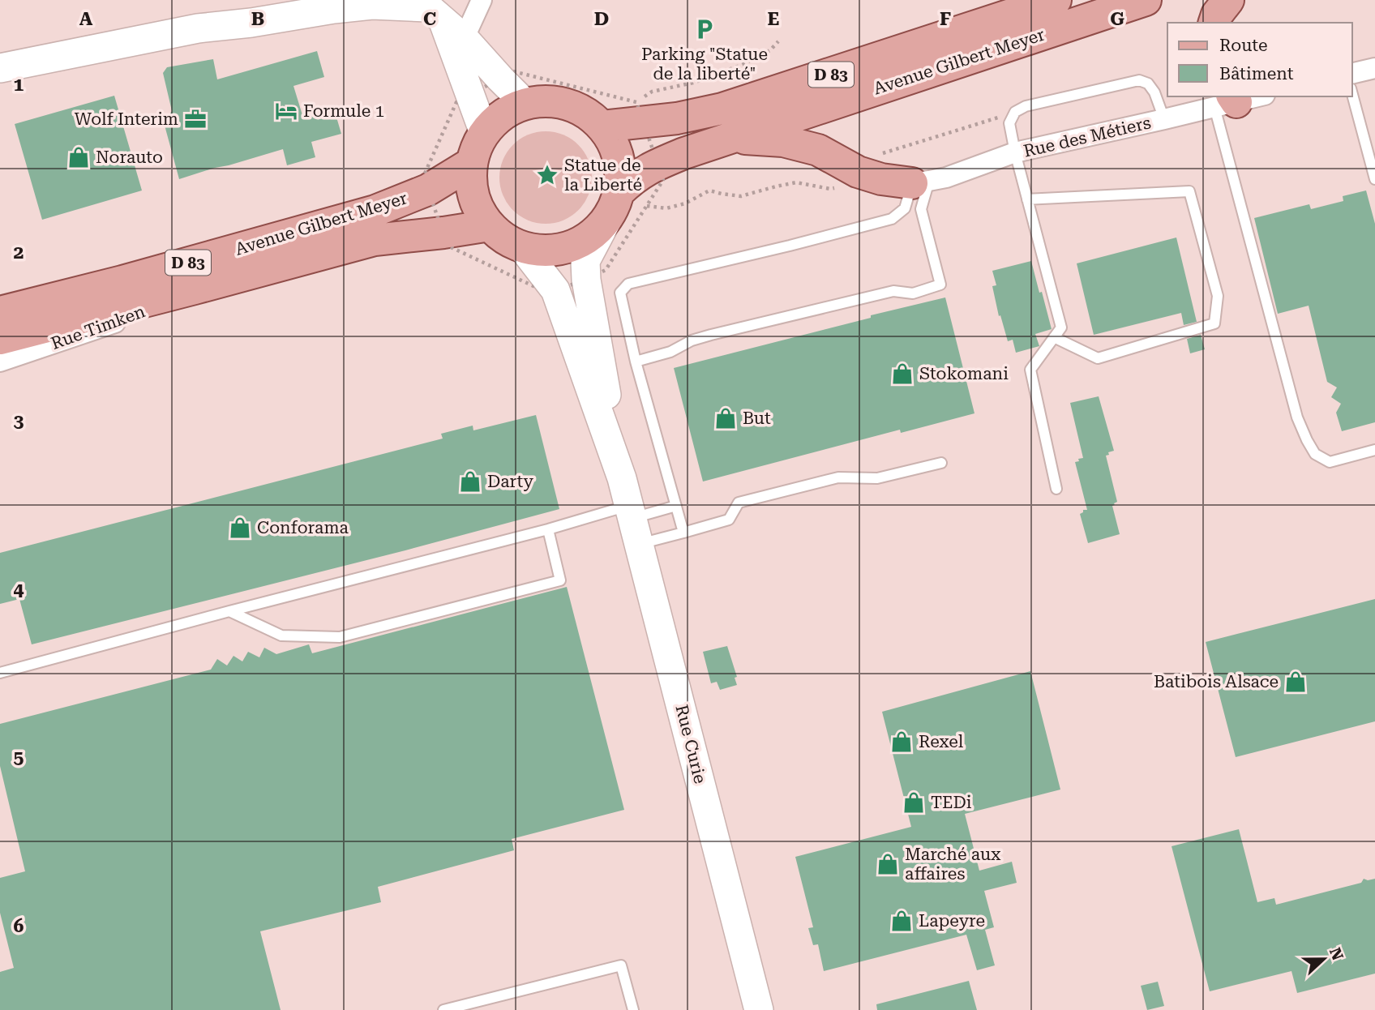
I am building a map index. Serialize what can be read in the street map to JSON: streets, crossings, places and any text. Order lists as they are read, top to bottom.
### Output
{
  "streets": {
    "main road": ["Avenue Gilbert Meyer", "D 83", "Rue Curie"],
    "street": ["Rue des Métiers", "Rue Timken"]
  },
  "crossings": [
    ["Avenue Gilbert Meyer", "Rue Timken"],
    ["Avenue Gilbert Meyer", "Rue Curie"]
  ],
  "places": {
    "parking": ["Parking \"Statue de la liberté\""],
    "hotel": ["Formule 1"],
    "office": ["Wolf Interim"],
    "shop": [
      "Norauto",
      "Stokomani",
      "But",
      "Darty",
      "Conforama",
      "Batibois Alsace",
      "Rexel",
      "TEDi",
      "Marché aux affaires",
      "Lapeyre"
    ],
    "place": ["Statue de la Liberté"]
  },
  "legend": ["Route", "Bâtiment"],
  "north": "right",
  "grid": {
    "columns": [
      "A",
      "B",
      "C",
      "D",
      "E",
      "F",
      "G"
    ],
    "rows": [
      "1",
      "2",
      "3",
      "4",
      "5",
      "6"
    ]
  }
}
